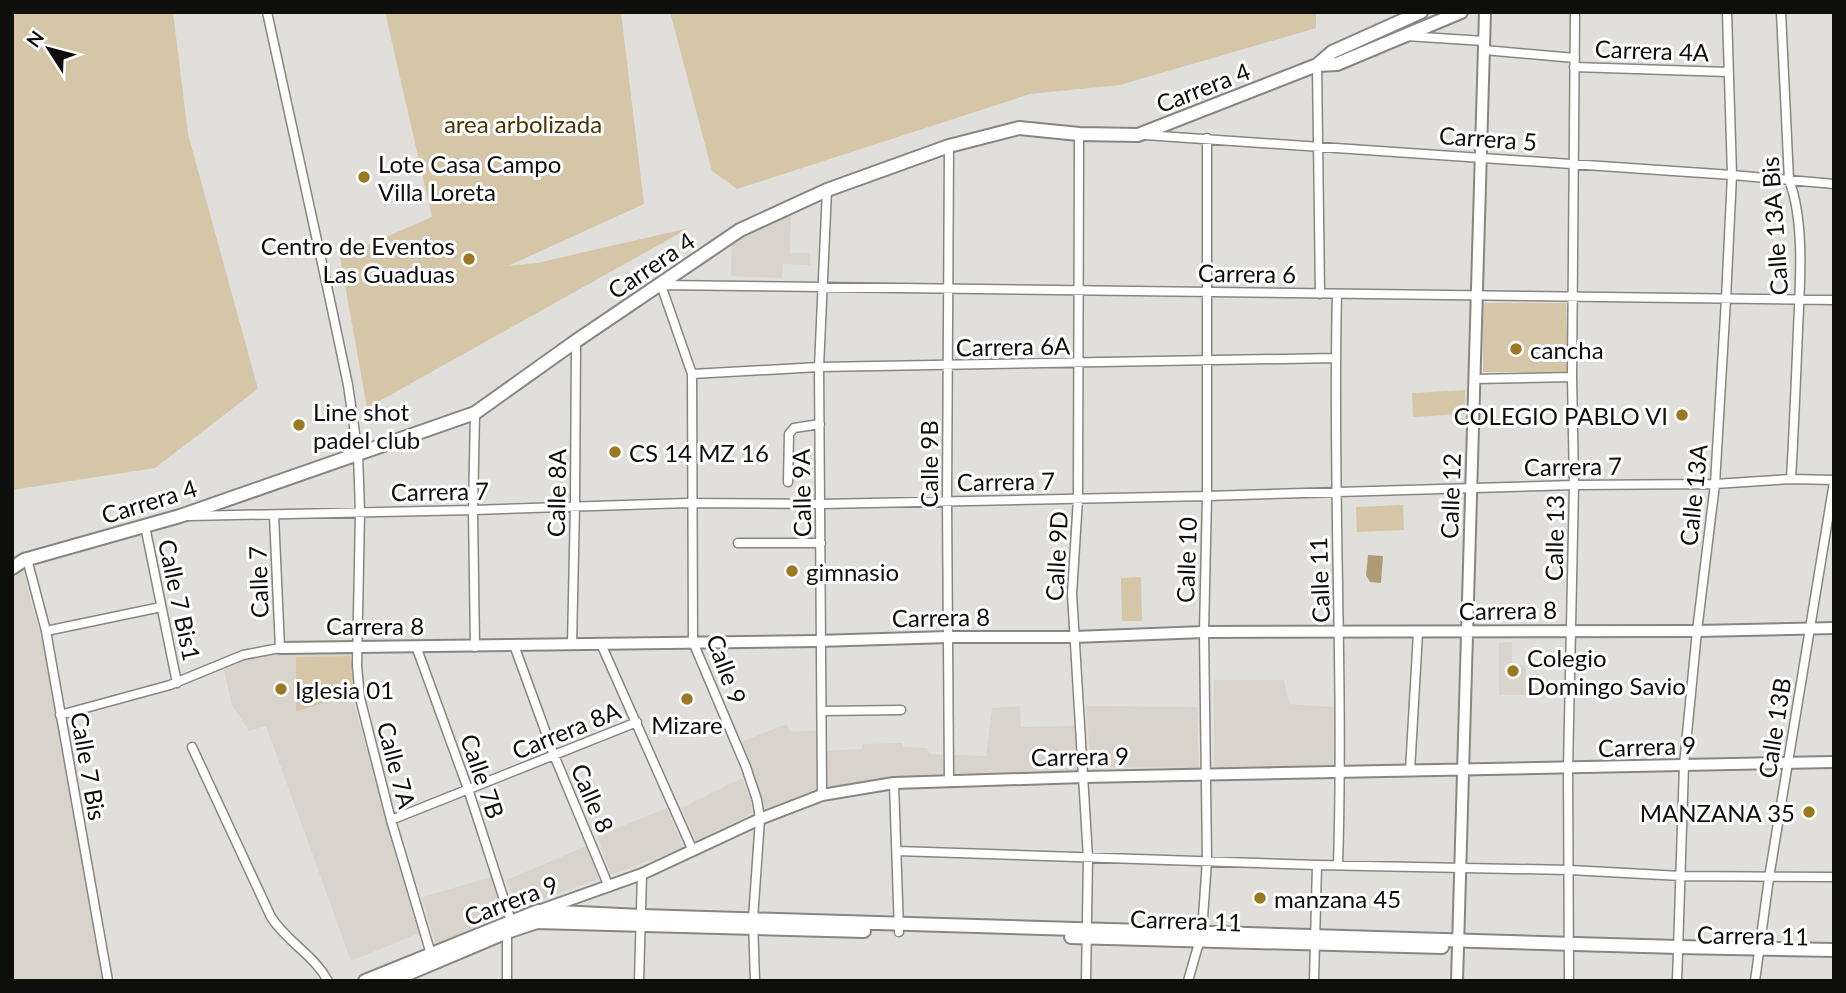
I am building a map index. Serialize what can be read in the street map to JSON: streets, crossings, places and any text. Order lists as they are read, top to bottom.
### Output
{
  "streets": {
    "main road": ["Carrera 4", "Carrera 9", "Carrera 11"],
    "street": [
      "Carrera 4A",
      "Carrera 5",
      "Calle 13A Bis",
      "Carrera 6",
      "Carrera 6A",
      "Calle 9B",
      "Carrera 7",
      "Calle 8A",
      "Calle 9A",
      "Calle 13A",
      "Calle 12",
      "Calle 13",
      "Calle 9D",
      "Calle 10",
      "Calle 11",
      "Calle 7",
      "Calle 7 Bis1",
      "Carrera 8",
      "Calle 9",
      "Calle 13B",
      "Carrera 8A",
      "Calle 7A",
      "Calle 7 Bis",
      "Calle 7B",
      "Calle 8"
    ]
  },
  "crossings": [
    ["Carrera 4A", "Carrera 4"],
    ["Carrera 4A", "Calle 13A"],
    ["Carrera 4A", "Calle 12"],
    ["Carrera 4A", "Calle 13"],
    ["Carrera 4", "Carrera 5"],
    ["Carrera 4", "Carrera 6"],
    ["Carrera 4", "Calle 9B"],
    ["Carrera 4", "Carrera 7"],
    ["Carrera 4", "Calle 8A"],
    ["Carrera 4", "Calle 9A"],
    ["Carrera 4", "Calle 9D"],
    ["Carrera 4", "Calle 7 Bis1"],
    ["Carrera 4", "Calle 9"],
    ["Carrera 4", "Calle 7A"],
    ["Carrera 4", "Calle 7 Bis"],
    ["Carrera 5", "Calle 13A Bis"],
    ["Carrera 5", "Calle 13A"],
    ["Carrera 5", "Calle 12"],
    ["Carrera 5", "Calle 13"],
    ["Carrera 5", "Calle 10"],
    ["Calle 13A Bis", "Carrera 6"],
    ["Calle 13A Bis", "Carrera 7"],
    ["Carrera 6", "Calle 9B"],
    ["Carrera 6", "Calle 9A"],
    ["Carrera 6", "Calle 13A"],
    ["Carrera 6", "Calle 12"],
    ["Carrera 6", "Calle 13"],
    ["Carrera 6", "Calle 9D"],
    ["Carrera 6", "Calle 10"],
    ["Carrera 6", "Calle 11"],
    ["Carrera 6", "Calle 9"],
    ["Carrera 6A", "Calle 9B"],
    ["Carrera 6A", "Calle 9A"],
    ["Carrera 6A", "Calle 9D"],
    ["Carrera 6A", "Calle 10"],
    ["Carrera 6A", "Calle 11"],
    ["Carrera 6A", "Calle 9"],
    ["Calle 9B", "Carrera 7"],
    ["Calle 9B", "Carrera 8"],
    ["Calle 9B", "Carrera 9"],
    ["Carrera 7", "Calle 8A"],
    ["Carrera 7", "Calle 9A"],
    ["Carrera 7", "Calle 13A"],
    ["Carrera 7", "Calle 12"],
    ["Carrera 7", "Calle 13"],
    ["Carrera 7", "Calle 9D"],
    ["Carrera 7", "Calle 10"],
    ["Carrera 7", "Calle 11"],
    ["Carrera 7", "Calle 7"],
    ["Carrera 7", "Calle 9"],
    ["Carrera 7", "Calle 13B"],
    ["Carrera 7", "Calle 7A"],
    ["Calle 8A", "Carrera 8"],
    ["Calle 9A", "Carrera 8"],
    ["Calle 9A", "Carrera 9"],
    ["Calle 13A", "Carrera 8"],
    ["Calle 13A", "Carrera 9"],
    ["Calle 13A", "Carrera 11"],
    ["Calle 12", "Carrera 8"],
    ["Calle 12", "Carrera 9"],
    ["Calle 12", "Carrera 11"],
    ["Calle 13", "Carrera 8"],
    ["Calle 13", "Carrera 9"],
    ["Calle 13", "Carrera 11"],
    ["Calle 9D", "Carrera 8"],
    ["Calle 9D", "Carrera 9"],
    ["Calle 9D", "Carrera 11"],
    ["Calle 10", "Carrera 8"],
    ["Calle 10", "Carrera 9"],
    ["Calle 10", "Carrera 11"],
    ["Calle 11", "Carrera 8"],
    ["Calle 11", "Carrera 9"],
    ["Calle 7", "Carrera 8"],
    ["Calle 7 Bis1", "Carrera 8"],
    ["Carrera 8", "Calle 9"],
    ["Carrera 8", "Calle 13B"],
    ["Carrera 8", "Calle 7A"],
    ["Carrera 8", "Calle 7 Bis"],
    ["Carrera 8", "Calle 7B"],
    ["Carrera 8", "Calle 8"],
    ["Calle 9", "Carrera 9"],
    ["Calle 9", "Carrera 11"],
    ["Calle 13B", "Carrera 9"],
    ["Calle 13B", "Carrera 11"],
    ["Carrera 8A", "Calle 7A"],
    ["Carrera 8A", "Calle 7B"],
    ["Carrera 8A", "Calle 8"],
    ["Carrera 9", "Calle 7A"],
    ["Carrera 9", "Calle 7B"],
    ["Carrera 9", "Calle 8"],
    ["Carrera 9", "Carrera 11"]
  ],
  "parks": ["area arbolizada"],
  "places": [
    "Lote Casa Campo Villa Loreta",
    "Centro de Eventos Las Guaduas",
    "cancha",
    "COLEGIO PABLO VI",
    "Line shot padel club",
    "CS 14 MZ 16",
    "gimnasio",
    "Colegio Domingo Savio",
    "Iglesia 01",
    "Mizare",
    "MANZANA 35",
    "manzana 45"
  ],
  "north": "top left"
}
